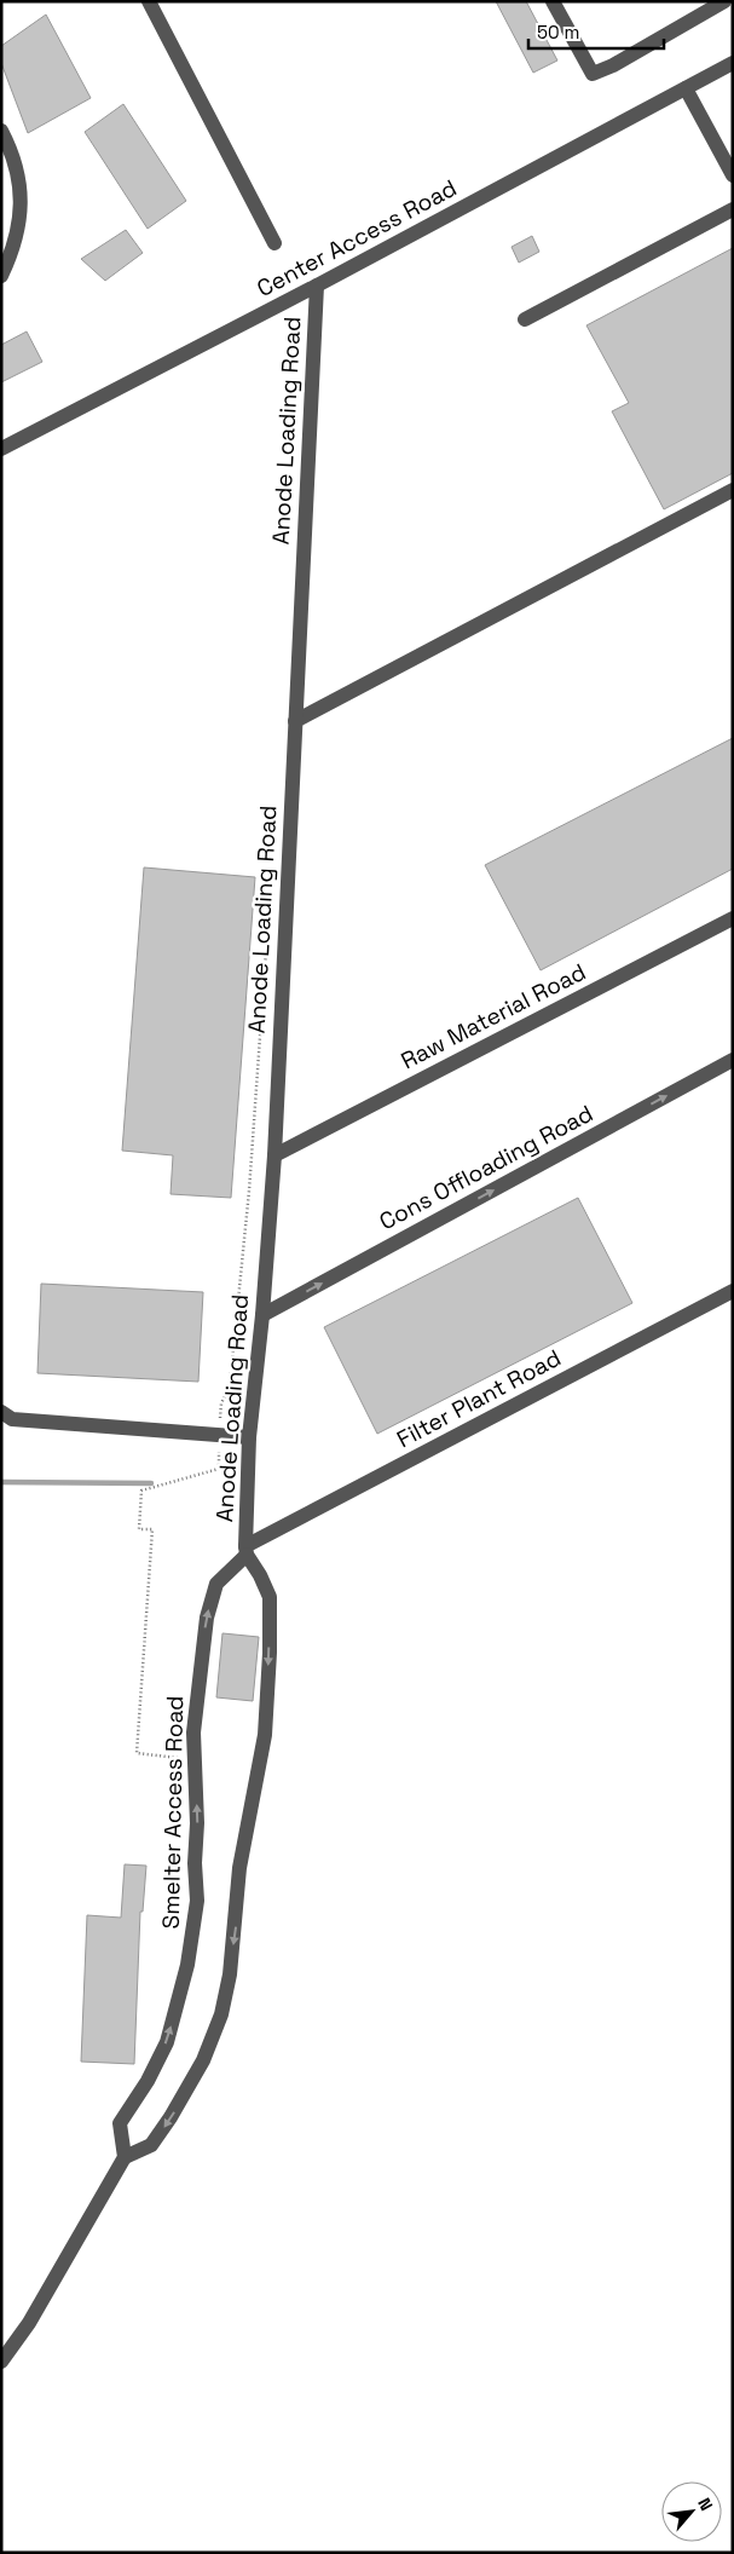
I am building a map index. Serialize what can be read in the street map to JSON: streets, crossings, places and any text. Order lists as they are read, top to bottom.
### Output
{
  "streets": {
    "lane": [
      "Center Access Road",
      "Anode Loading Road",
      "Raw Material Road",
      "Cons Offloading Road",
      "Filter Plant Road",
      "Smelter Access Road"
    ]
  },
  "crossings": [
    ["Center Access Road", "Anode Loading Road"],
    ["Anode Loading Road", "Raw Material Road"],
    ["Anode Loading Road", "Cons Offloading Road"],
    ["Anode Loading Road", "Filter Plant Road"],
    ["Anode Loading Road", "Smelter Access Road"],
    ["Filter Plant Road", "Smelter Access Road"]
  ],
  "one_way": ["Cons Offloading Road"],
  "scale_bar": "50 m",
  "north": "top right"
}
